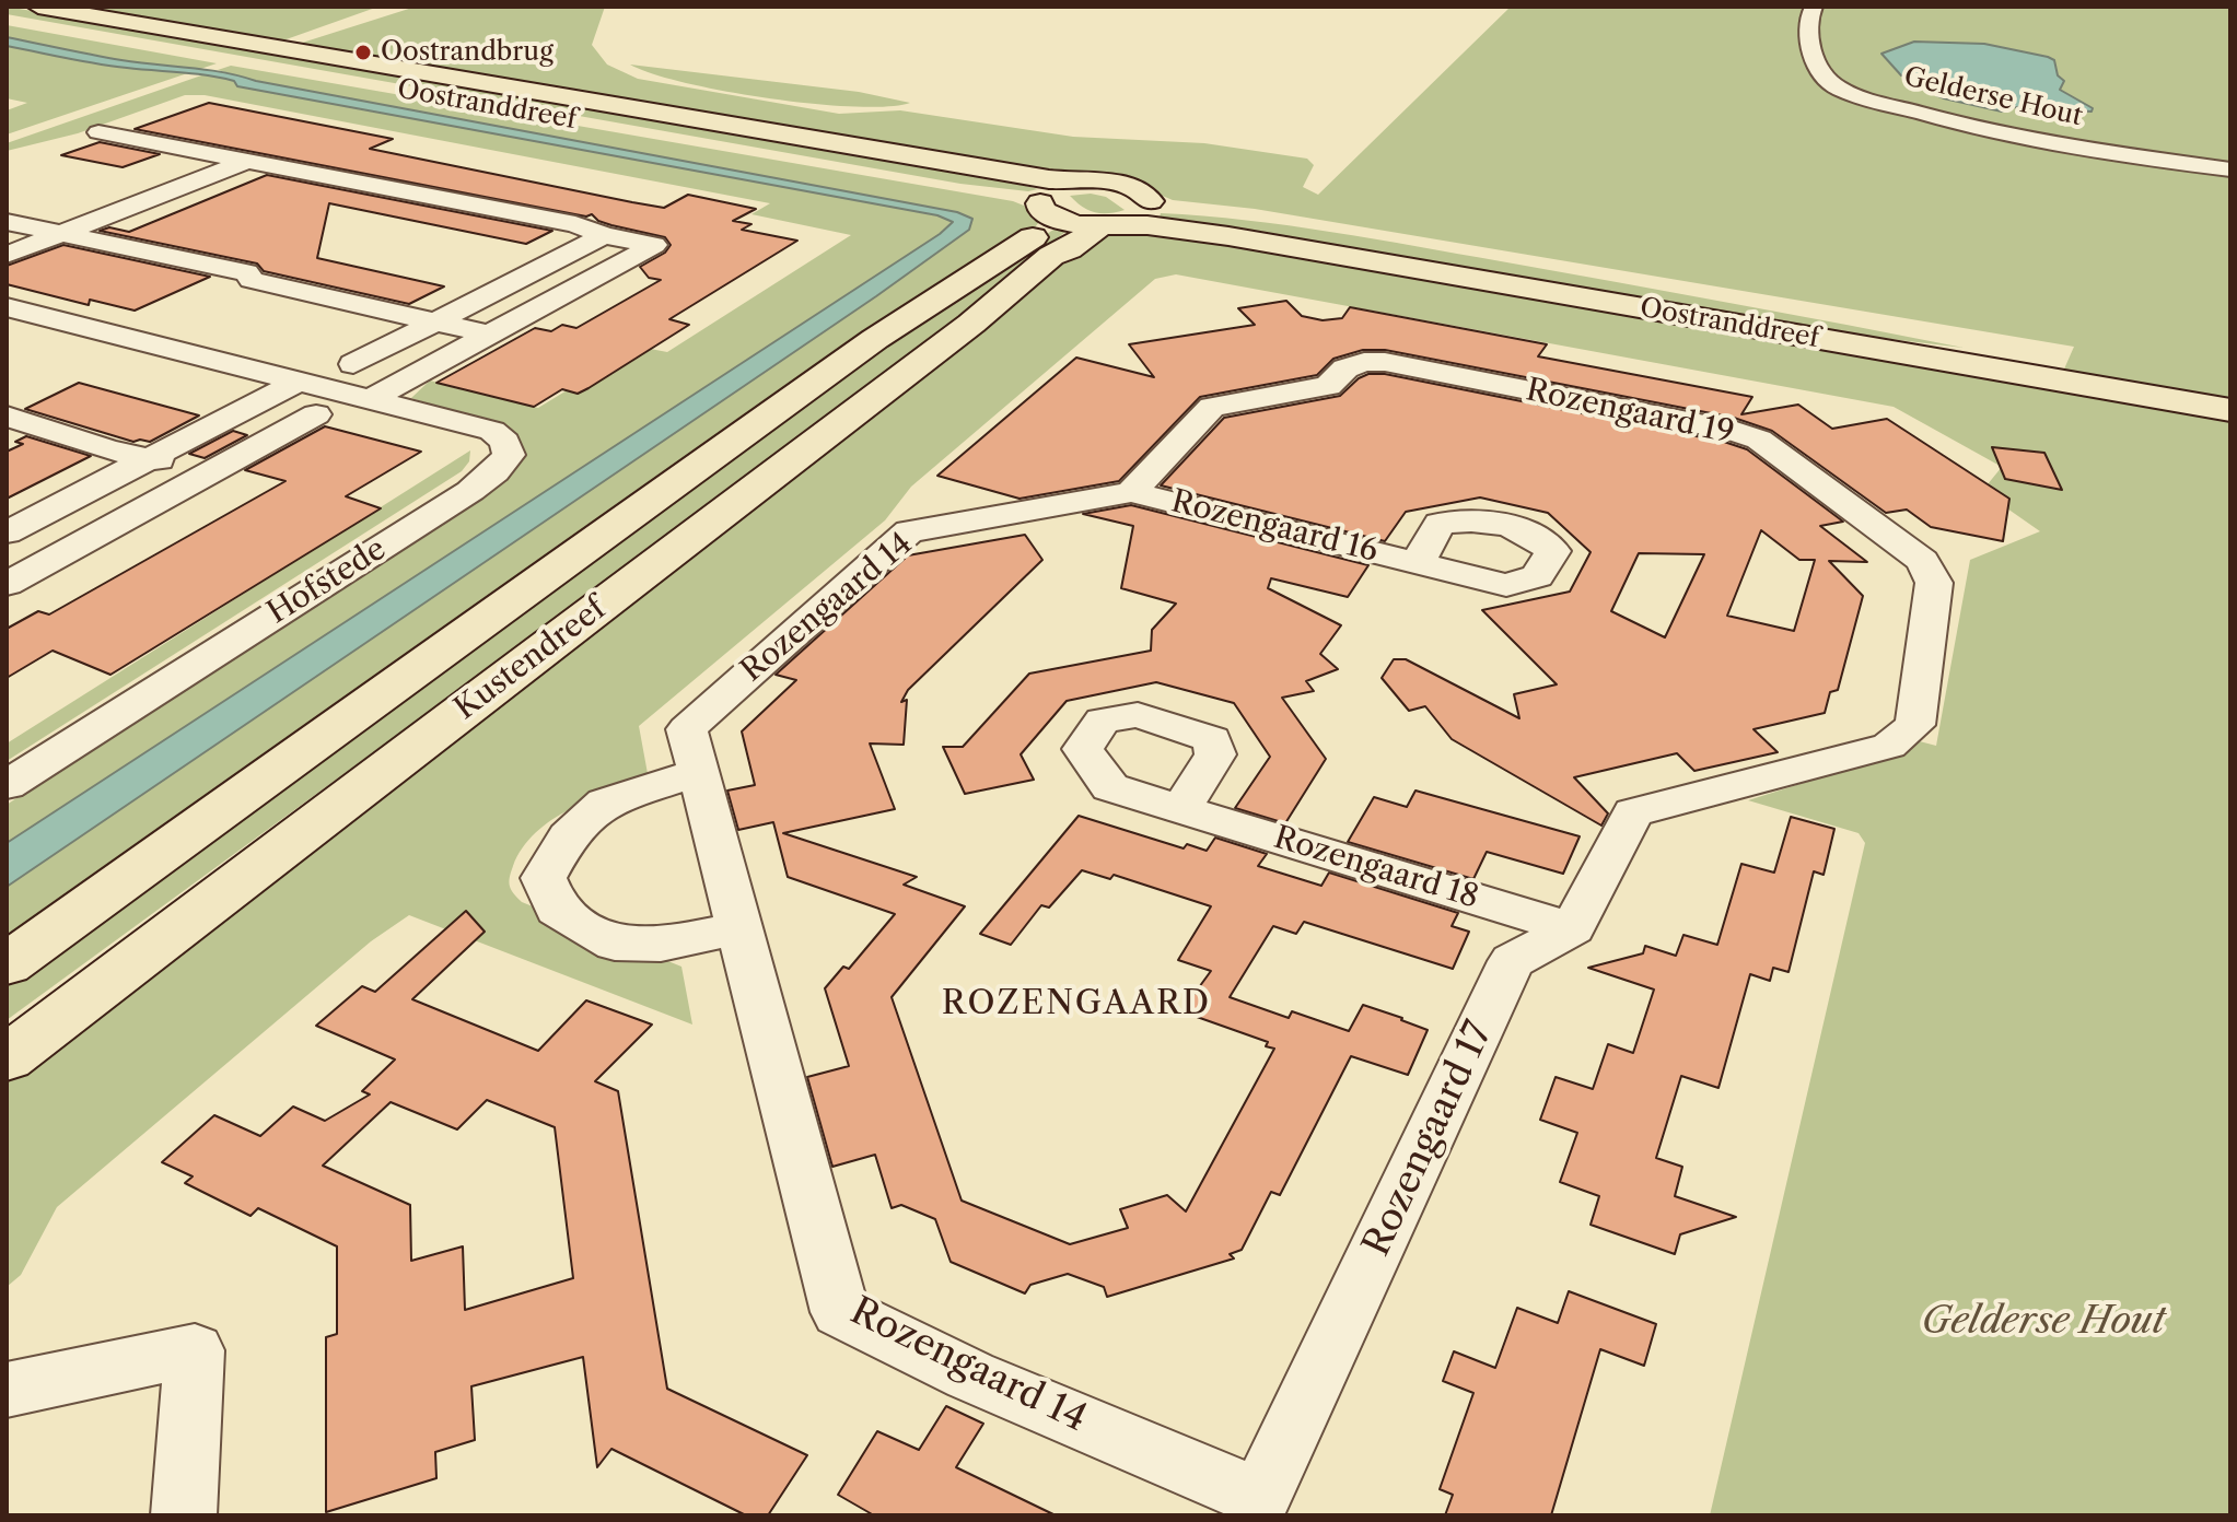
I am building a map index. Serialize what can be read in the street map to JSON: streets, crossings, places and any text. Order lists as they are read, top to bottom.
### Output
{
  "streets": {
    "main road": ["Oostranddreef", "Kustendreef"],
    "street": [
      "Gelderse Hout",
      "Rozengaard 19",
      "Rozengaard 16",
      "Hofstede",
      "Rozengaard 14",
      "Rozengaard 18",
      "Rozengaard 17"
    ]
  },
  "crossings": [
    ["Oostranddreef", "Kustendreef"],
    ["Rozengaard 19", "Rozengaard 16"],
    ["Rozengaard 19", "Rozengaard 14"],
    ["Rozengaard 19", "Rozengaard 18"],
    ["Rozengaard 19", "Rozengaard 17"],
    ["Rozengaard 16", "Rozengaard 14"],
    ["Rozengaard 14", "Rozengaard 17"],
    ["Rozengaard 18", "Rozengaard 17"]
  ],
  "districts": ["ROZENGAARD"],
  "parks": ["Gelderse Hout"],
  "places": ["Oostrandbrug"]
}
